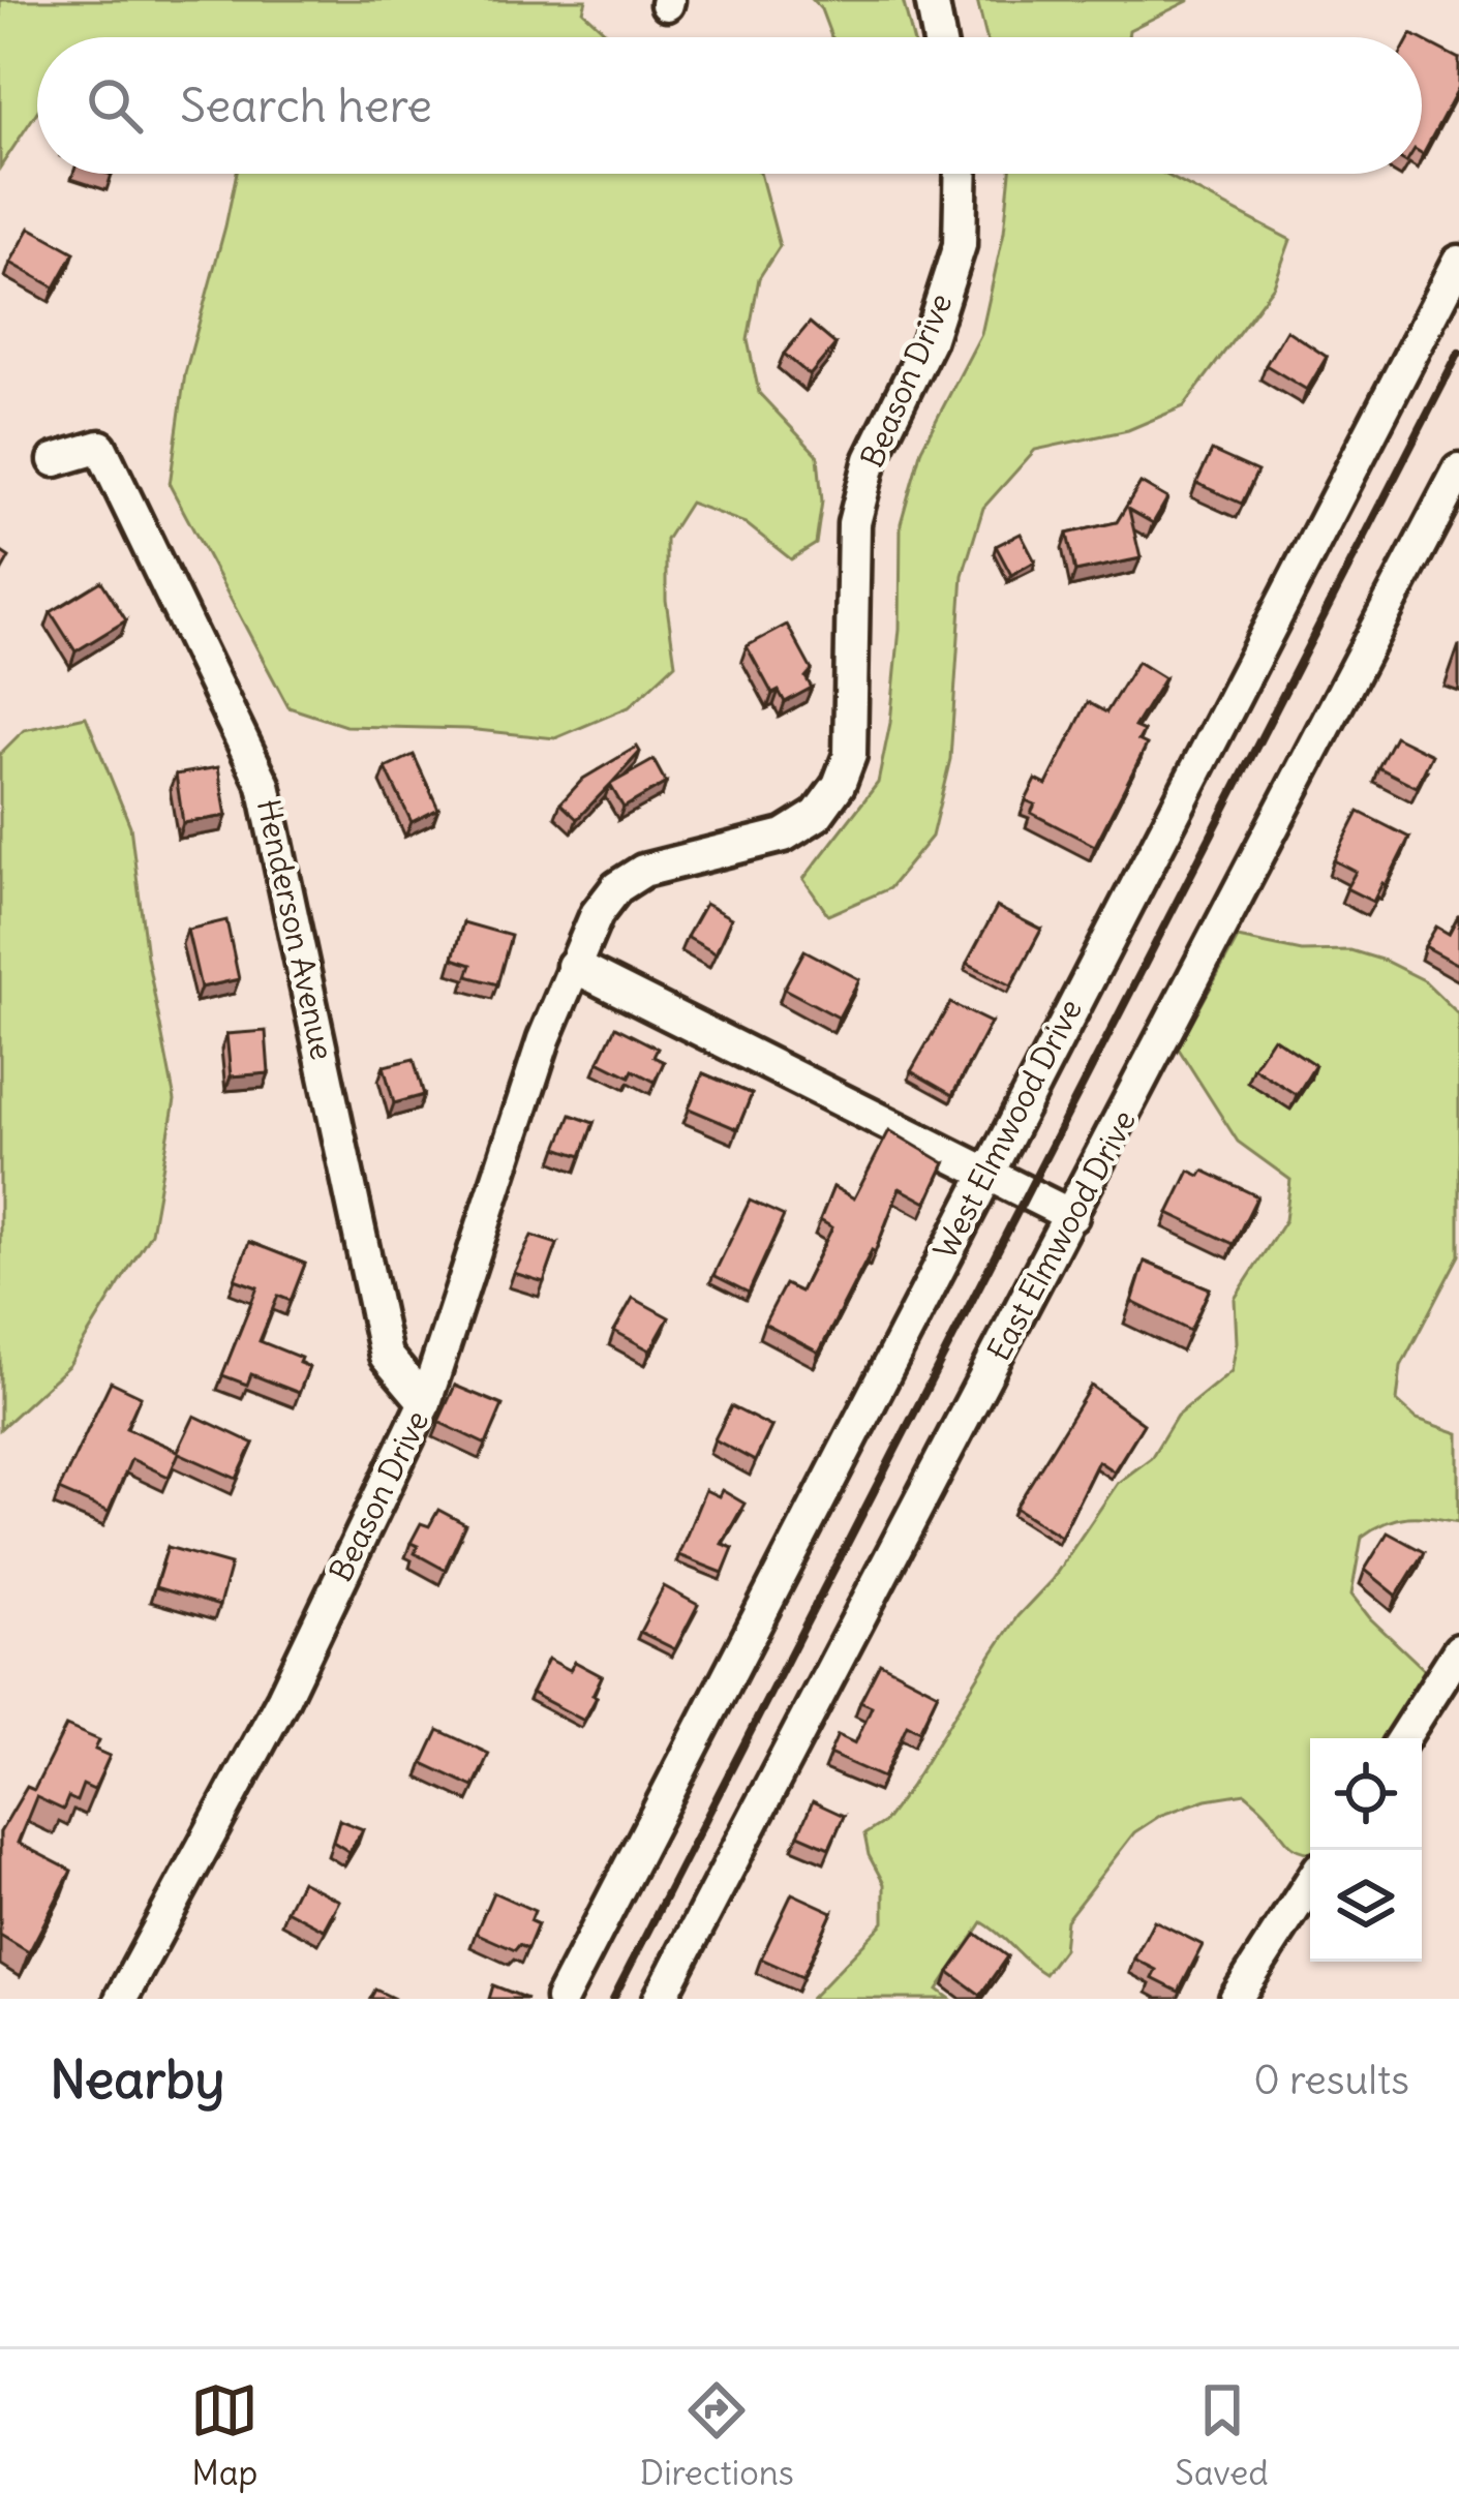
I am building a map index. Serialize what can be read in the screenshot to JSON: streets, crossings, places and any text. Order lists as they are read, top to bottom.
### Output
{
  "streets": {
    "street": [
      "Beason Drive",
      "Henderson Avenue",
      "West Elmwood Drive",
      "East Elmwood Drive"
    ]
  },
  "crossings": [
    ["Beason Drive", "Henderson Avenue"]
  ],
  "page": {
    "search": "Search here",
    "heading": ["Nearby", "0 results"],
    "nav": ["Map", "Directions", "Saved"]
  }
}
